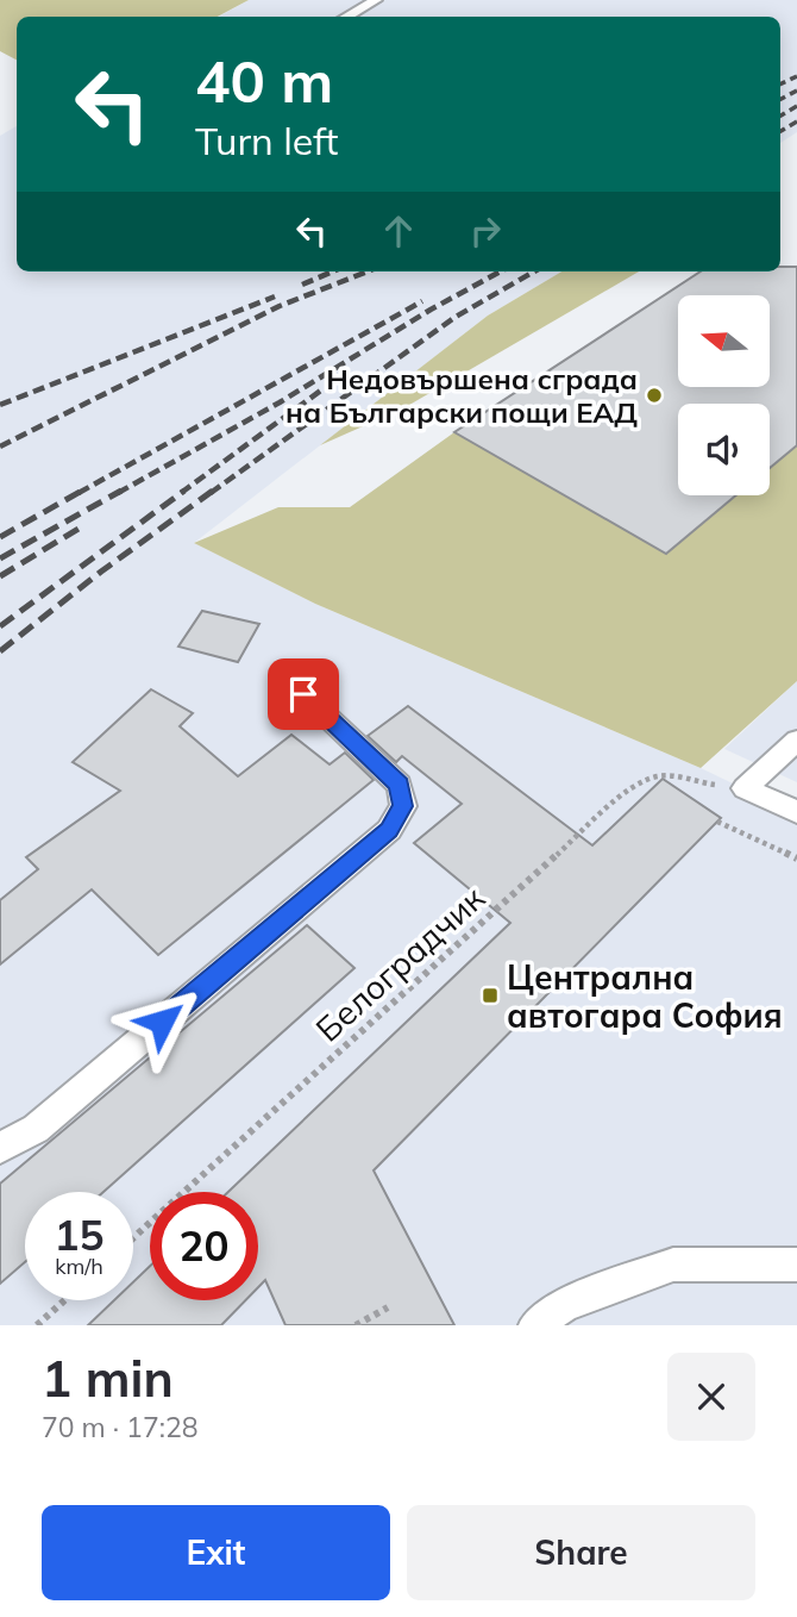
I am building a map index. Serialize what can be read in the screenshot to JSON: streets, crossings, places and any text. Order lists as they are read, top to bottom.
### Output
{
  "streets": {
    "path": ["Белоградчик"]
  },
  "places": {
    "other": ["Недовършена сграда на Български пощи ЕАД"],
    "transit": ["Централна автогара София"]
  },
  "north": "left",
  "page": {
    "turn": ["40 m", "Turn left"],
    "speed": "15 km/h",
    "limit": "20",
    "heading": ["1 min", "70 m · 17:28"],
    "buttons": ["Exit", "Share"]
  }
}
